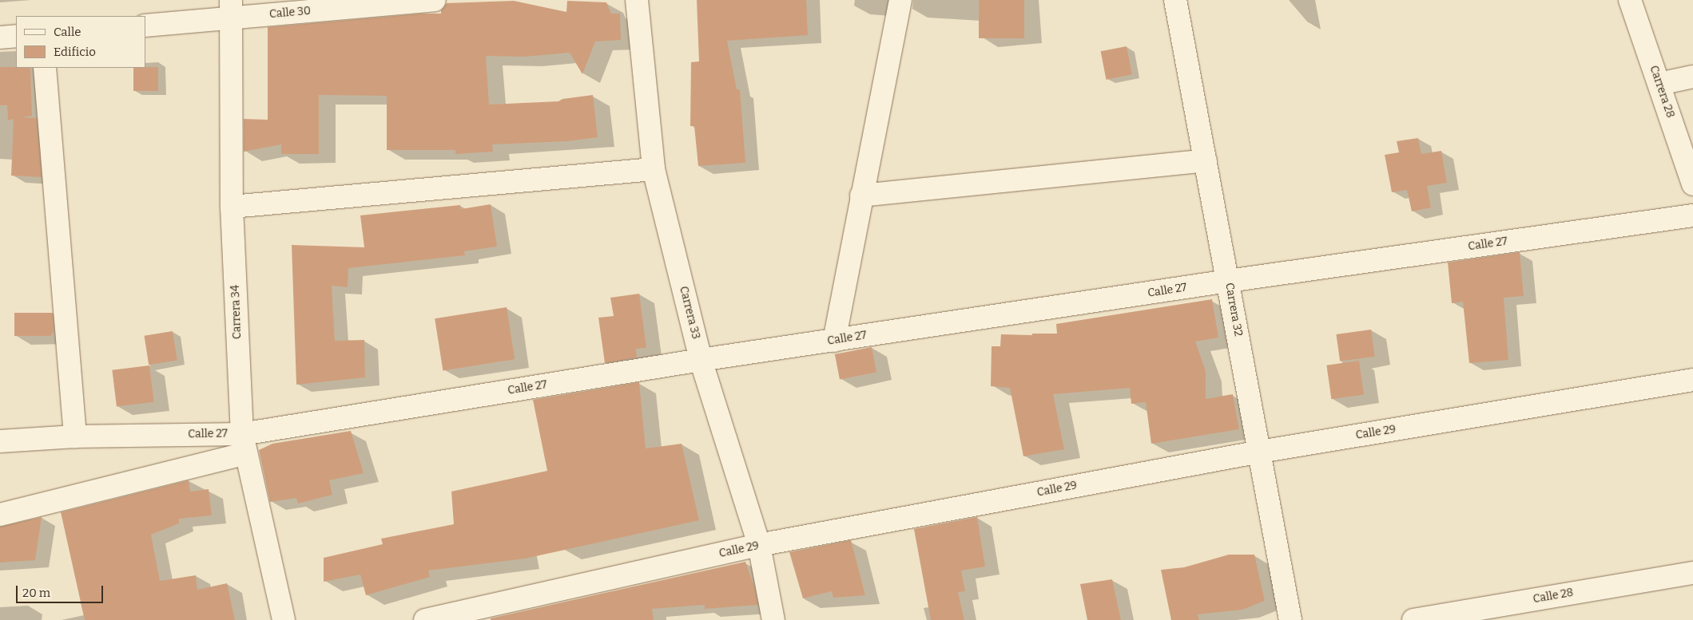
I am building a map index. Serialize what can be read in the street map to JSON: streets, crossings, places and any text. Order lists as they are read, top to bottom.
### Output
{
  "streets": {
    "street": [
      "Calle 30",
      "Carrera 28",
      "Calle 27",
      "Carrera 32",
      "Carrera 34",
      "Carrera 33",
      "Calle 29",
      "Calle 28"
    ]
  },
  "crossings": [
    ["Calle 30", "Carrera 34"],
    ["Calle 27", "Carrera 32"],
    ["Calle 27", "Carrera 34"],
    ["Calle 27", "Carrera 33"],
    ["Carrera 32", "Calle 29"],
    ["Carrera 33", "Calle 29"]
  ],
  "legend": ["Calle", "Edificio"],
  "scale_bar": "20 m"
}
